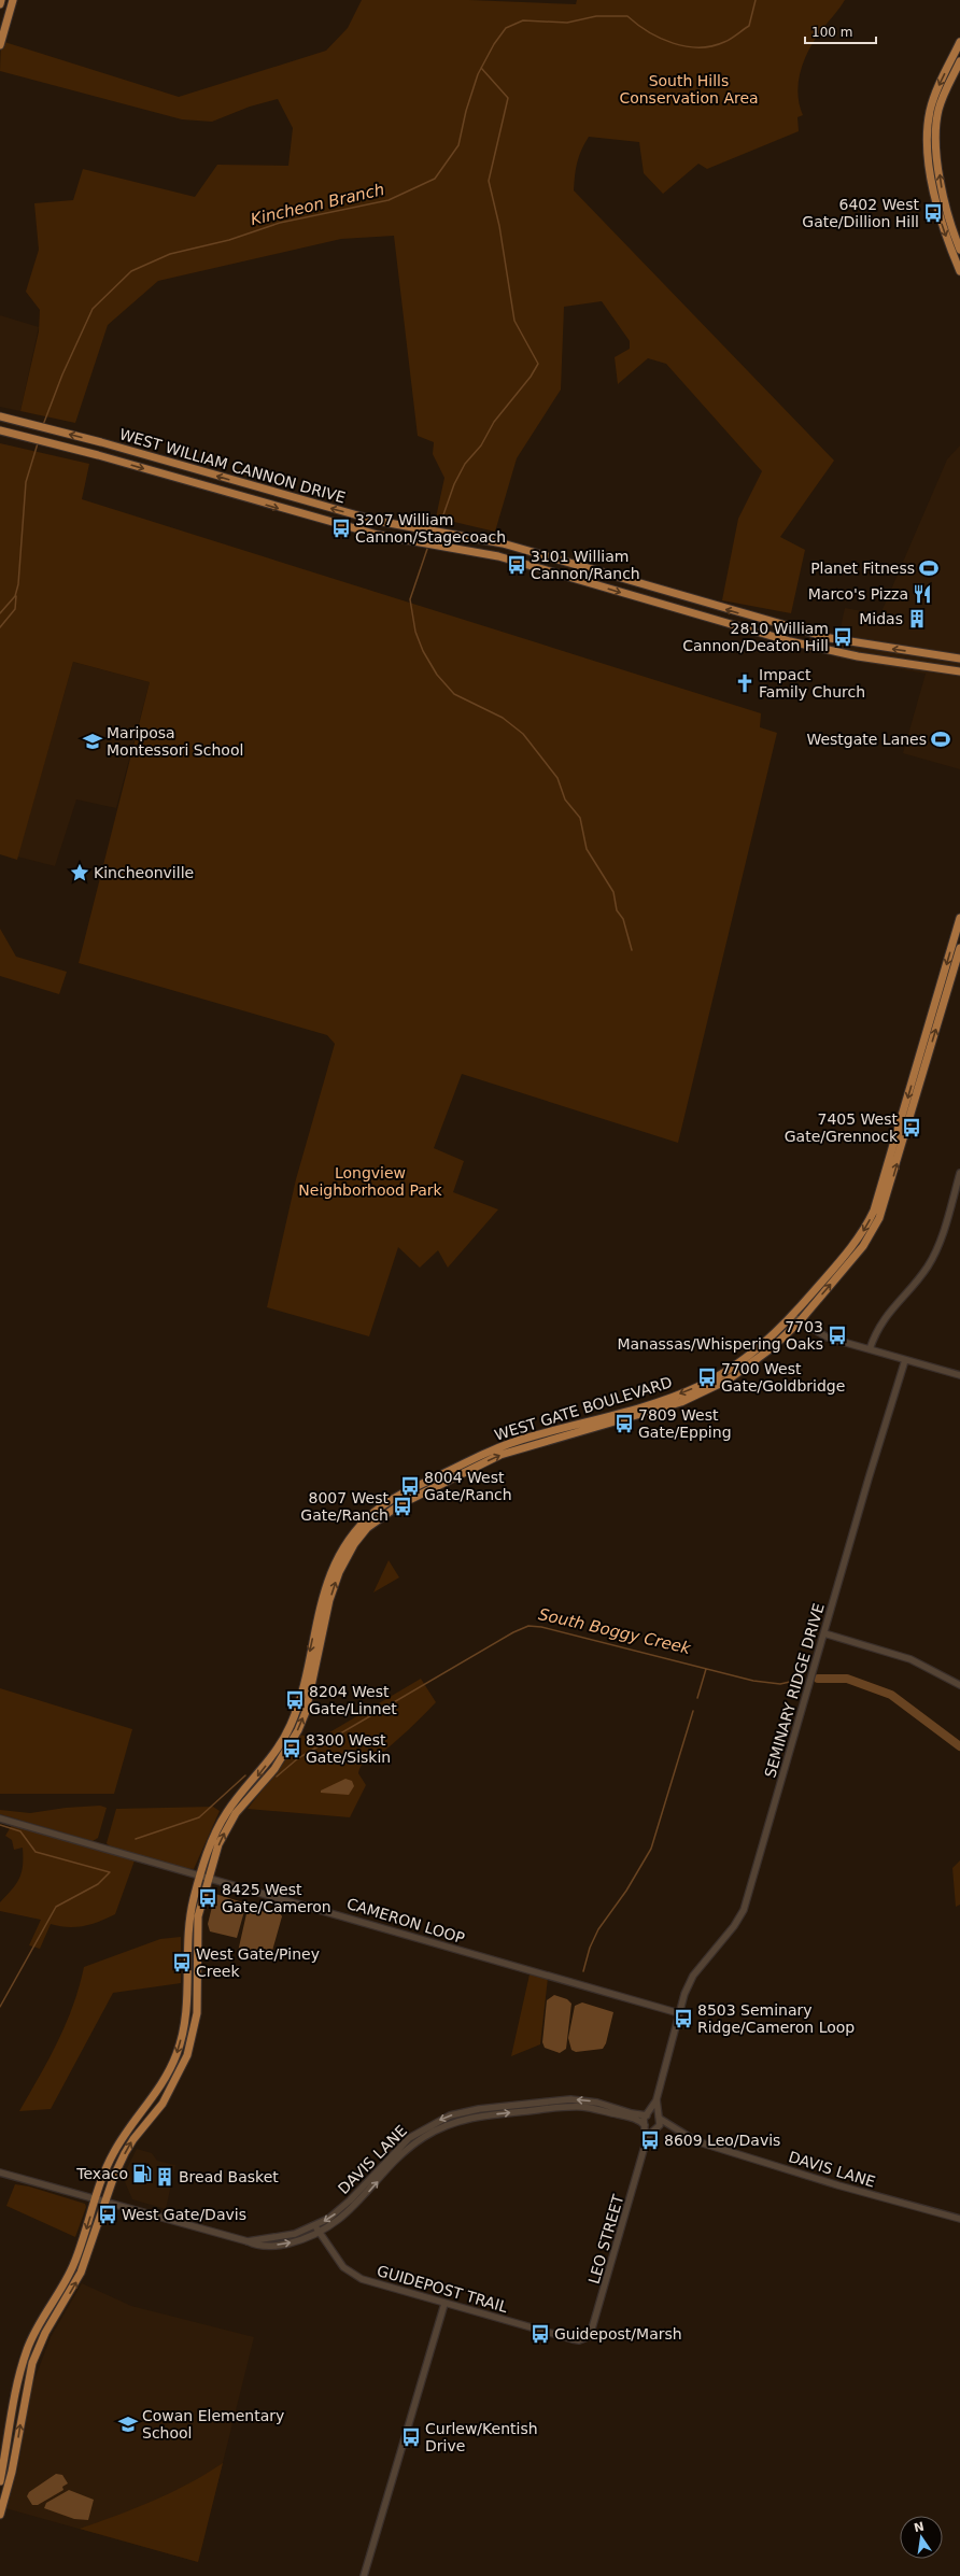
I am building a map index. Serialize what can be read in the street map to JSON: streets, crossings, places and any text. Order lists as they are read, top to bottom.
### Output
{
  "streets": {
    "main road": ["WEST WILLIAM CANNON DRIVE", "WEST GATE BOULEVARD"],
    "street": [
      "SEMINARY RIDGE DRIVE",
      "CAMERON LOOP",
      "DAVIS LANE",
      "LEO STREET",
      "GUIDEPOST TRAIL"
    ]
  },
  "crossings": [
    ["WEST GATE BOULEVARD", "CAMERON LOOP"],
    ["WEST GATE BOULEVARD", "DAVIS LANE"],
    ["SEMINARY RIDGE DRIVE", "CAMERON LOOP"],
    ["DAVIS LANE", "LEO STREET"],
    ["DAVIS LANE", "GUIDEPOST TRAIL"],
    ["LEO STREET", "GUIDEPOST TRAIL"]
  ],
  "water": ["Kincheon Branch", "South Boggy Creek"],
  "parks": ["South Hills Conservation Area", "Longview Neighborhood Park"],
  "places": {
    "bus stop": [
      "6402 West Gate/Dillion Hill",
      "3207 William Cannon/Stagecoach",
      "3101 William Cannon/Ranch",
      "2810 William Cannon/Deaton Hill",
      "7405 West Gate/Grennock",
      "7703 Manassas/Whispering Oaks",
      "7700 West Gate/Goldbridge",
      "7809 West Gate/Epping",
      "8004 West Gate/Ranch",
      "8007 West Gate/Ranch",
      "8204 West Gate/Linnet",
      "8300 West Gate/Siskin",
      "8425 West Gate/Cameron",
      "West Gate/Piney Creek",
      "8503 Seminary Ridge/Cameron Loop",
      "8609 Leo/Davis",
      "West Gate/Davis",
      "Guidepost/Marsh",
      "Curlew/Kentish Drive"
    ],
    "sports": ["Planet Fitness", "Westgate Lanes"],
    "restaurant": ["Marco's Pizza"],
    "building": ["Midas", "Bread Basket"],
    "church": ["Impact Family Church"],
    "school or university": ["Mariposa Montessori School", "Cowan Elementary School"],
    "place": ["Kincheonville"],
    "fuel station": ["Texaco"]
  },
  "scale_bar": "100 m",
  "north": "top"
}
